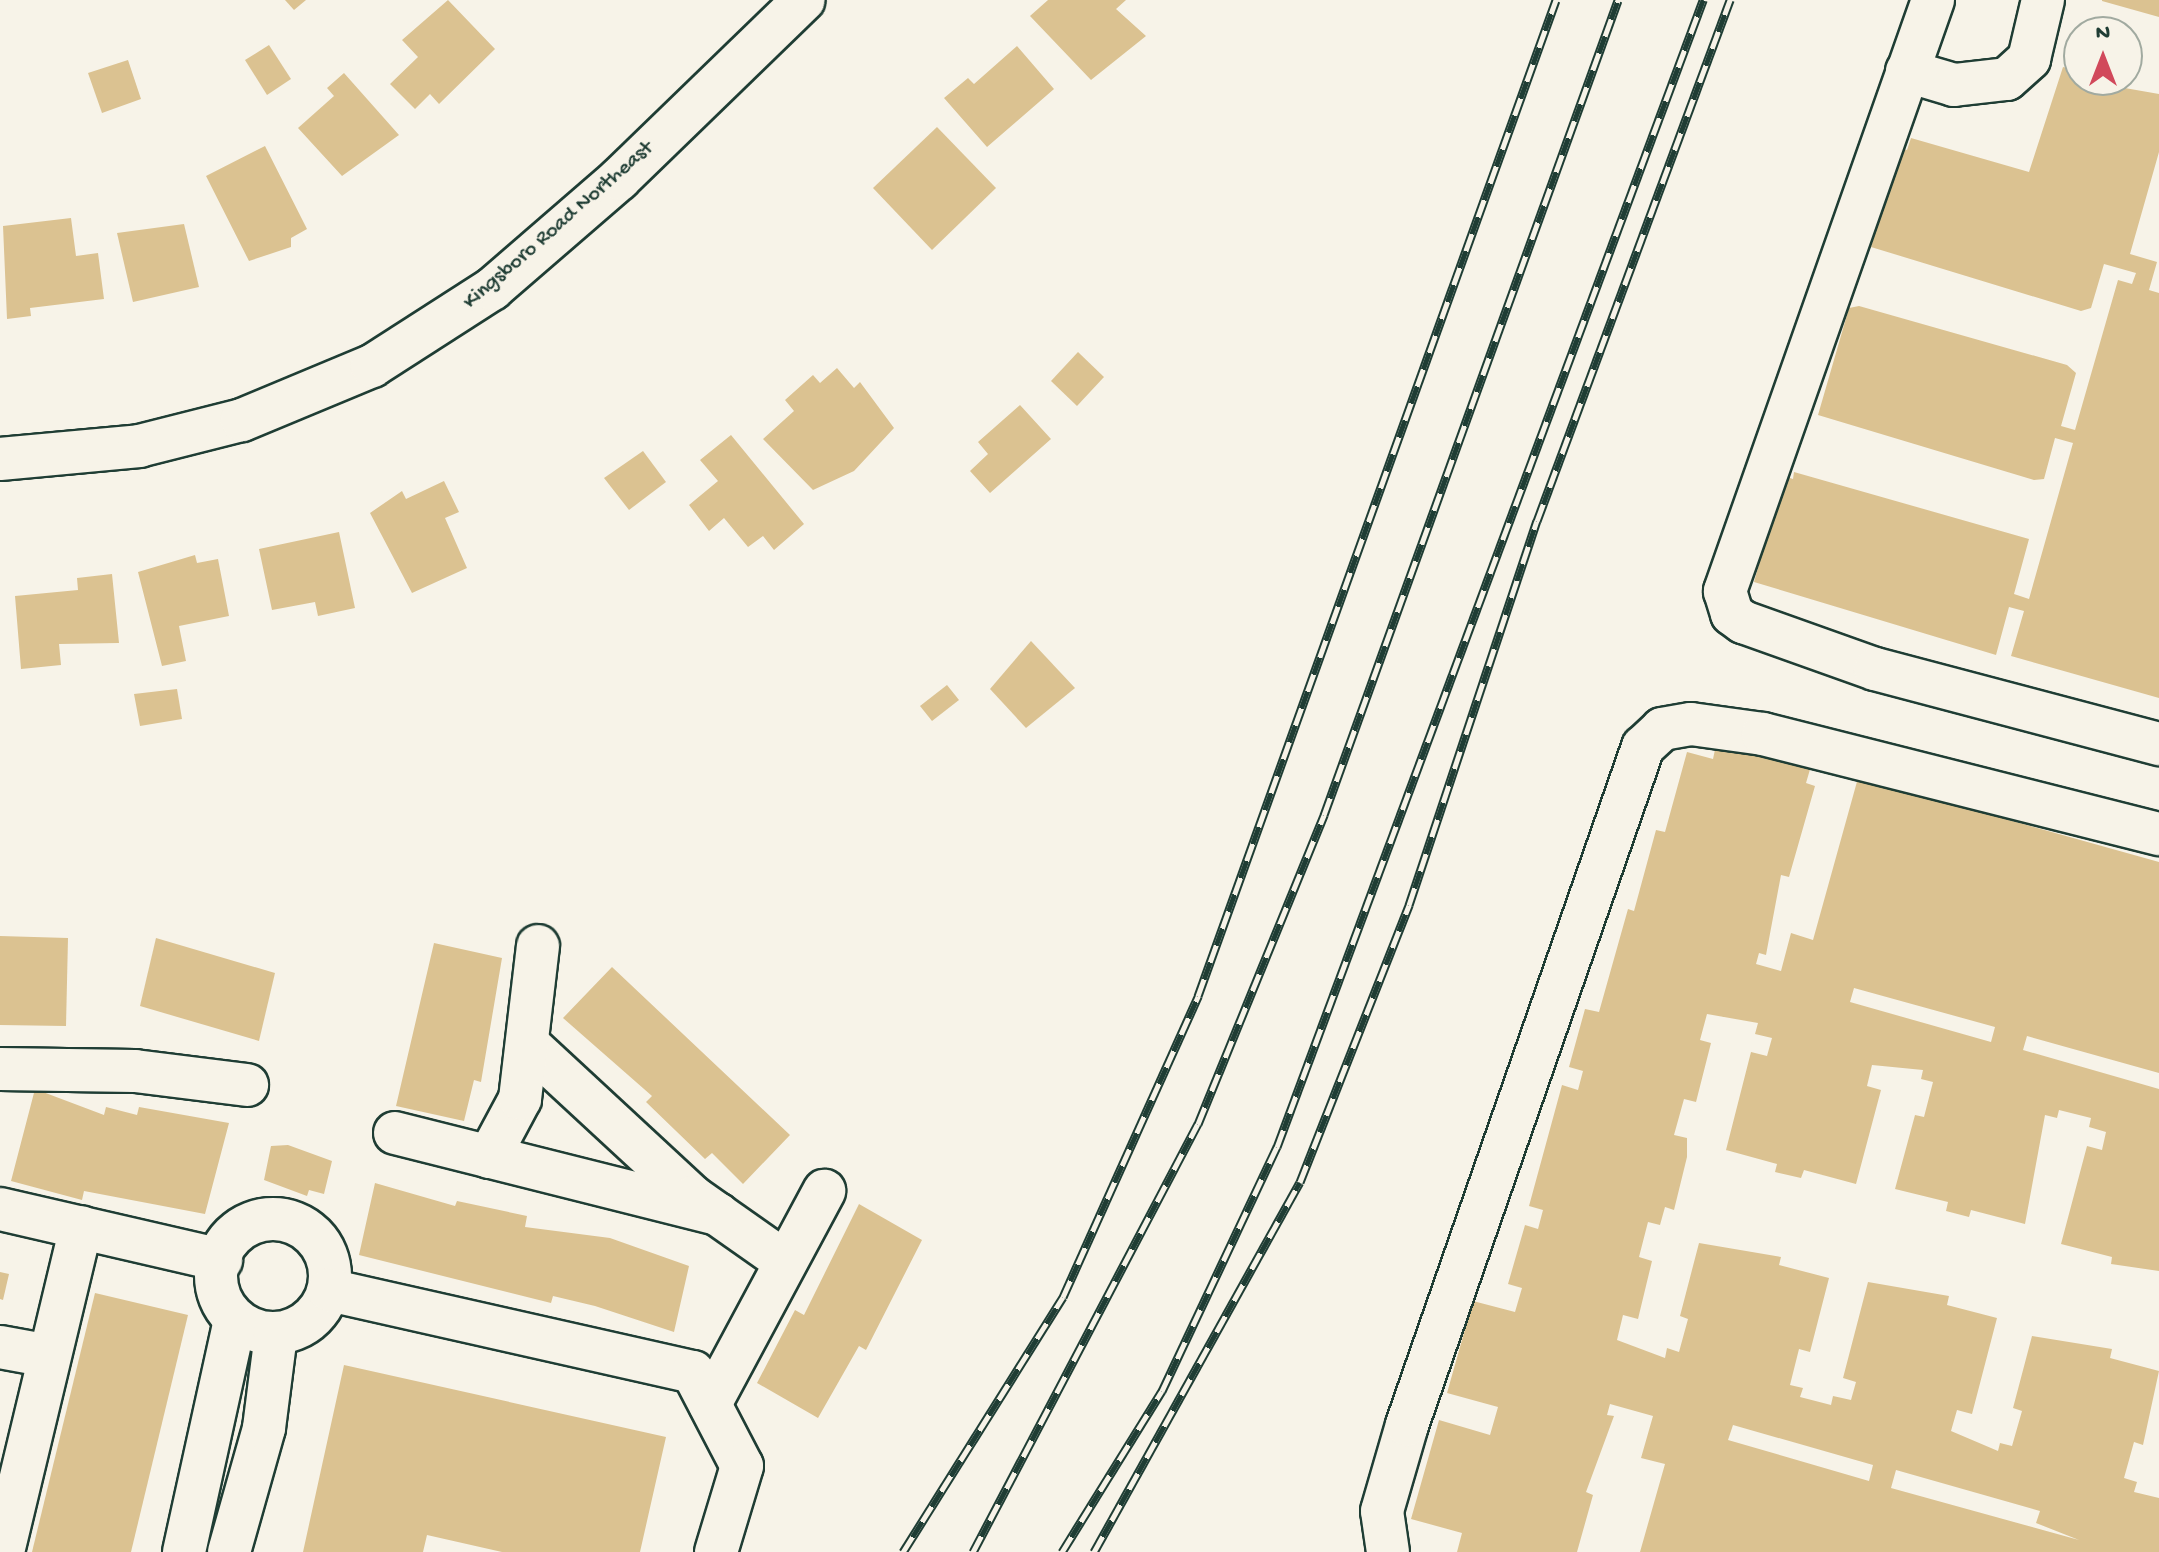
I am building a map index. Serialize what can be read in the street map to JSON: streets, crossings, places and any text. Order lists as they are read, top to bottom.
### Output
{
  "streets": {
    "street": ["Kingsboro Road Northeast"]
  },
  "north": "top"
}
